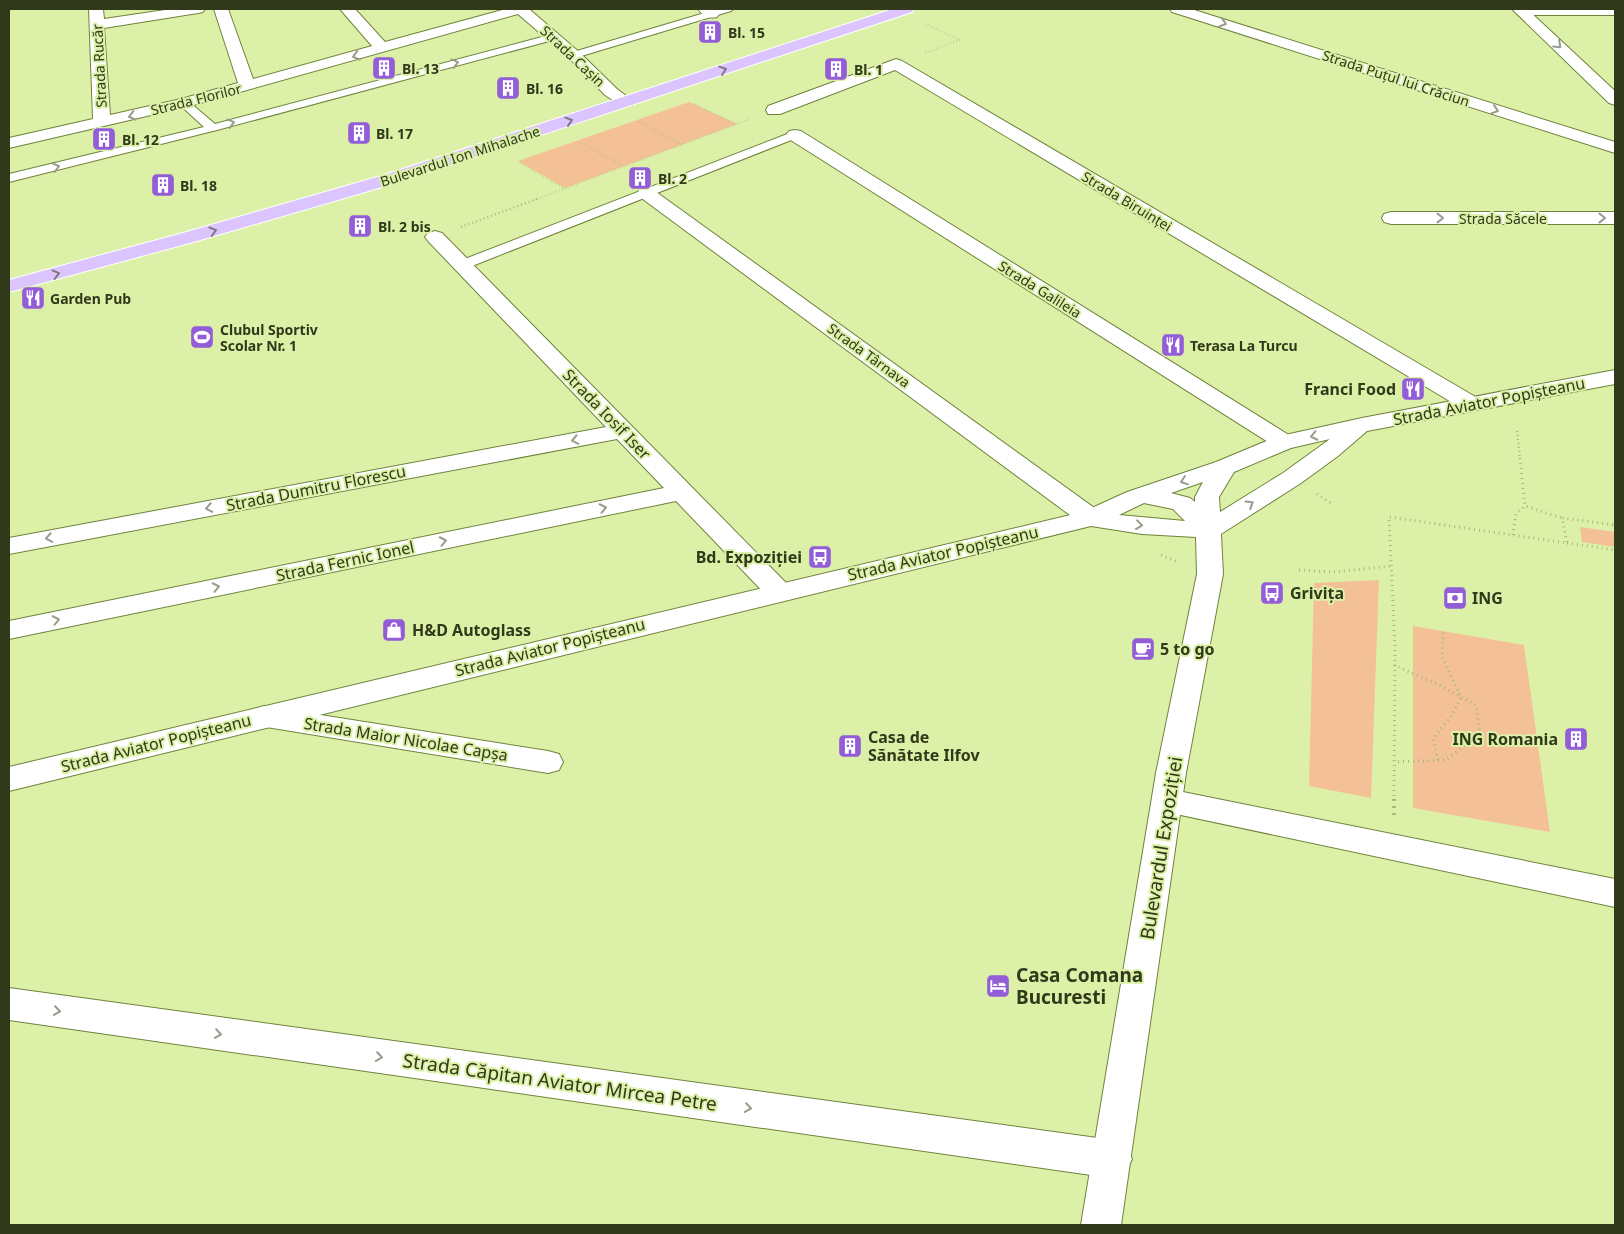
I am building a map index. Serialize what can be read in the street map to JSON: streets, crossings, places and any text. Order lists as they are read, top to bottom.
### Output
{
  "streets": {
    "main road": ["Bulevardul Ion Mihalache"],
    "street": [
      "Strada Cașin",
      "Strada Rucăr",
      "Strada Puțul lui Crăciun",
      "Strada Florilor",
      "Strada Biruinței",
      "Strada Săcele",
      "Strada Galileia",
      "Strada Târnava",
      "Strada Aviator Popișteanu",
      "Strada Iosif Iser",
      "Strada Dumitru Florescu",
      "Strada Fernic Ionel",
      "Strada Maior Nicolae Capșa",
      "Bulevardul Expoziției",
      "Strada Căpitan Aviator Mircea Petre"
    ]
  },
  "crossings": [
    ["Strada Cașin", "Strada Florilor"],
    ["Strada Cașin", "Bulevardul Ion Mihalache"],
    ["Strada Rucăr", "Strada Florilor"],
    ["Strada Biruinței", "Strada Aviator Popișteanu"],
    ["Strada Galileia", "Strada Aviator Popișteanu"],
    ["Strada Târnava", "Strada Aviator Popișteanu"],
    ["Strada Aviator Popișteanu", "Strada Iosif Iser"],
    ["Strada Aviator Popișteanu", "Strada Maior Nicolae Capșa"],
    ["Strada Aviator Popișteanu", "Bulevardul Expoziției"],
    ["Strada Iosif Iser", "Strada Dumitru Florescu"],
    ["Strada Iosif Iser", "Strada Fernic Ionel"],
    ["Bulevardul Expoziției", "Strada Căpitan Aviator Mircea Petre"]
  ],
  "one_way": [
    "Strada Florilor",
    "Strada Dumitru Florescu",
    "Strada Fernic Ionel",
    "Strada Căpitan Aviator Mircea Petre"
  ],
  "places": {
    "building": [
      "Bl. 15",
      "Bl. 13",
      "Bl. 1",
      "Bl. 16",
      "Bl. 17",
      "Bl. 12",
      "Bl. 2",
      "Bl. 18",
      "Bl. 2 bis",
      "ING Romania",
      "Casa de Sănătate Ilfov"
    ],
    "restaurant": ["Garden Pub", "Terasa La Turcu", "Franci Food"],
    "sports": ["Clubul Sportiv Scolar Nr. 1"],
    "bus stop": ["Bd. Expoziției", "Grivița"],
    "bank": ["ING"],
    "shop": ["H&D Autoglass"],
    "cafe": ["5 to go"],
    "hotel": ["Casa Comana Bucuresti"]
  }
}
